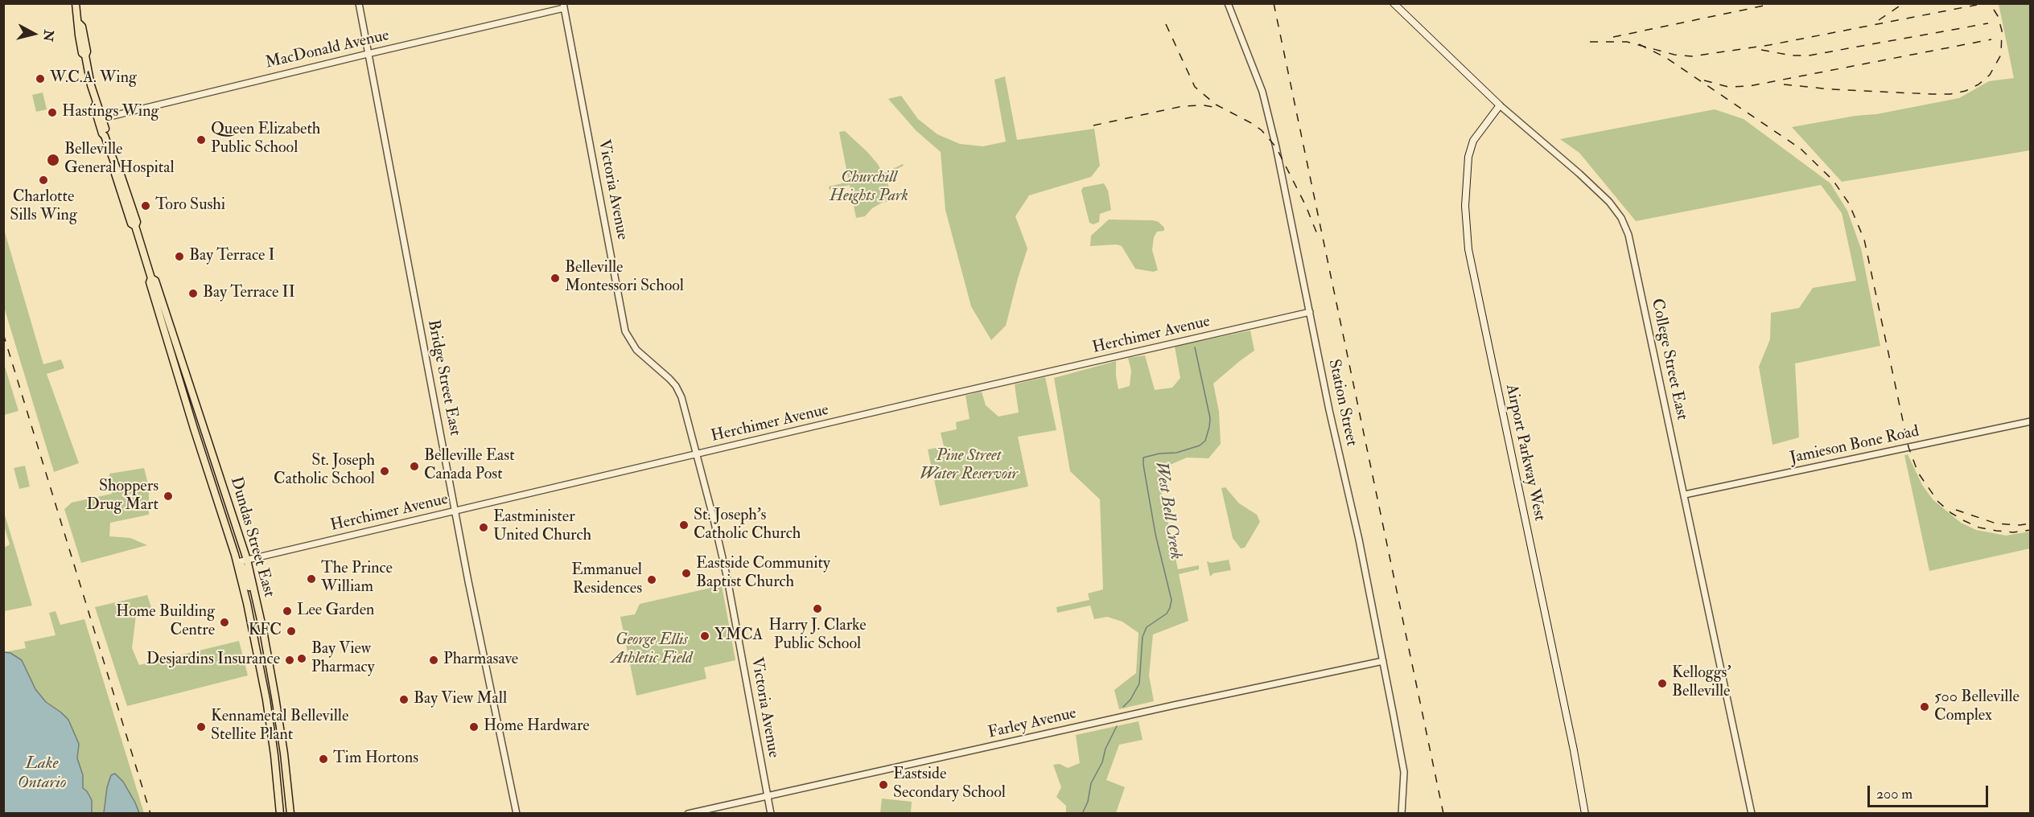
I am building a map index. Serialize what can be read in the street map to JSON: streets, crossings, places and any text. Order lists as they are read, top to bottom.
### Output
{
  "streets": {
    "main road": ["College Street East", "Airport Parkway West", "Dundas Street East"],
    "street": [
      "MacDonald Avenue",
      "Victoria Avenue",
      "Herchimer Avenue",
      "Bridge Street East",
      "Station Street",
      "Jamieson Bone Road",
      "Farley Avenue"
    ]
  },
  "crossings": [
    ["MacDonald Avenue", "Victoria Avenue"],
    ["MacDonald Avenue", "Bridge Street East"],
    ["MacDonald Avenue", "Dundas Street East"],
    ["Victoria Avenue", "Herchimer Avenue"],
    ["Victoria Avenue", "Farley Avenue"],
    ["Herchimer Avenue", "Bridge Street East"],
    ["Herchimer Avenue", "Station Street"],
    ["Herchimer Avenue", "Dundas Street East"],
    ["College Street East", "Jamieson Bone Road"],
    ["College Street East", "Airport Parkway West"],
    ["Station Street", "Farley Avenue"]
  ],
  "water": ["West Bell Creek", "Lake Ontario"],
  "parks": ["Churchill Heights Park", "Pine Street Water Reservoir", "George Ellis Athletic Field"],
  "places": [
    "W.C.A. Wing",
    "Hastings Wing",
    "Queen Elizabeth Public School",
    "Belleville General Hospital",
    "Charlotte Sills Wing",
    "Toro Sushi",
    "Bay Terrace I",
    "Belleville Montessori School",
    "Bay Terrace II",
    "Belleville East Canada Post",
    "St. Joseph Catholic School",
    "Shoppers Drug Mart",
    "St. Joseph's Catholic Church",
    "Eastminister United Church",
    "Eastside Community Baptist Church",
    "The Prince William",
    "Emmanuel Residences",
    "Harry J. Clarke Public School",
    "Lee Garden",
    "Home Building Centre",
    "KFC",
    "YMCA",
    "Bay View Pharmacy",
    "Desjardins Insurance",
    "Pharmasave",
    "Kelloggs' Belleville",
    "Bay View Mall",
    "500 Belleville Complex",
    "Kennametal Belleville Stellite Plant",
    "Home Hardware",
    "Tim Hortons",
    "Eastside Secondary School"
  ],
  "scale_bar": "200 m",
  "north": "right"
}
